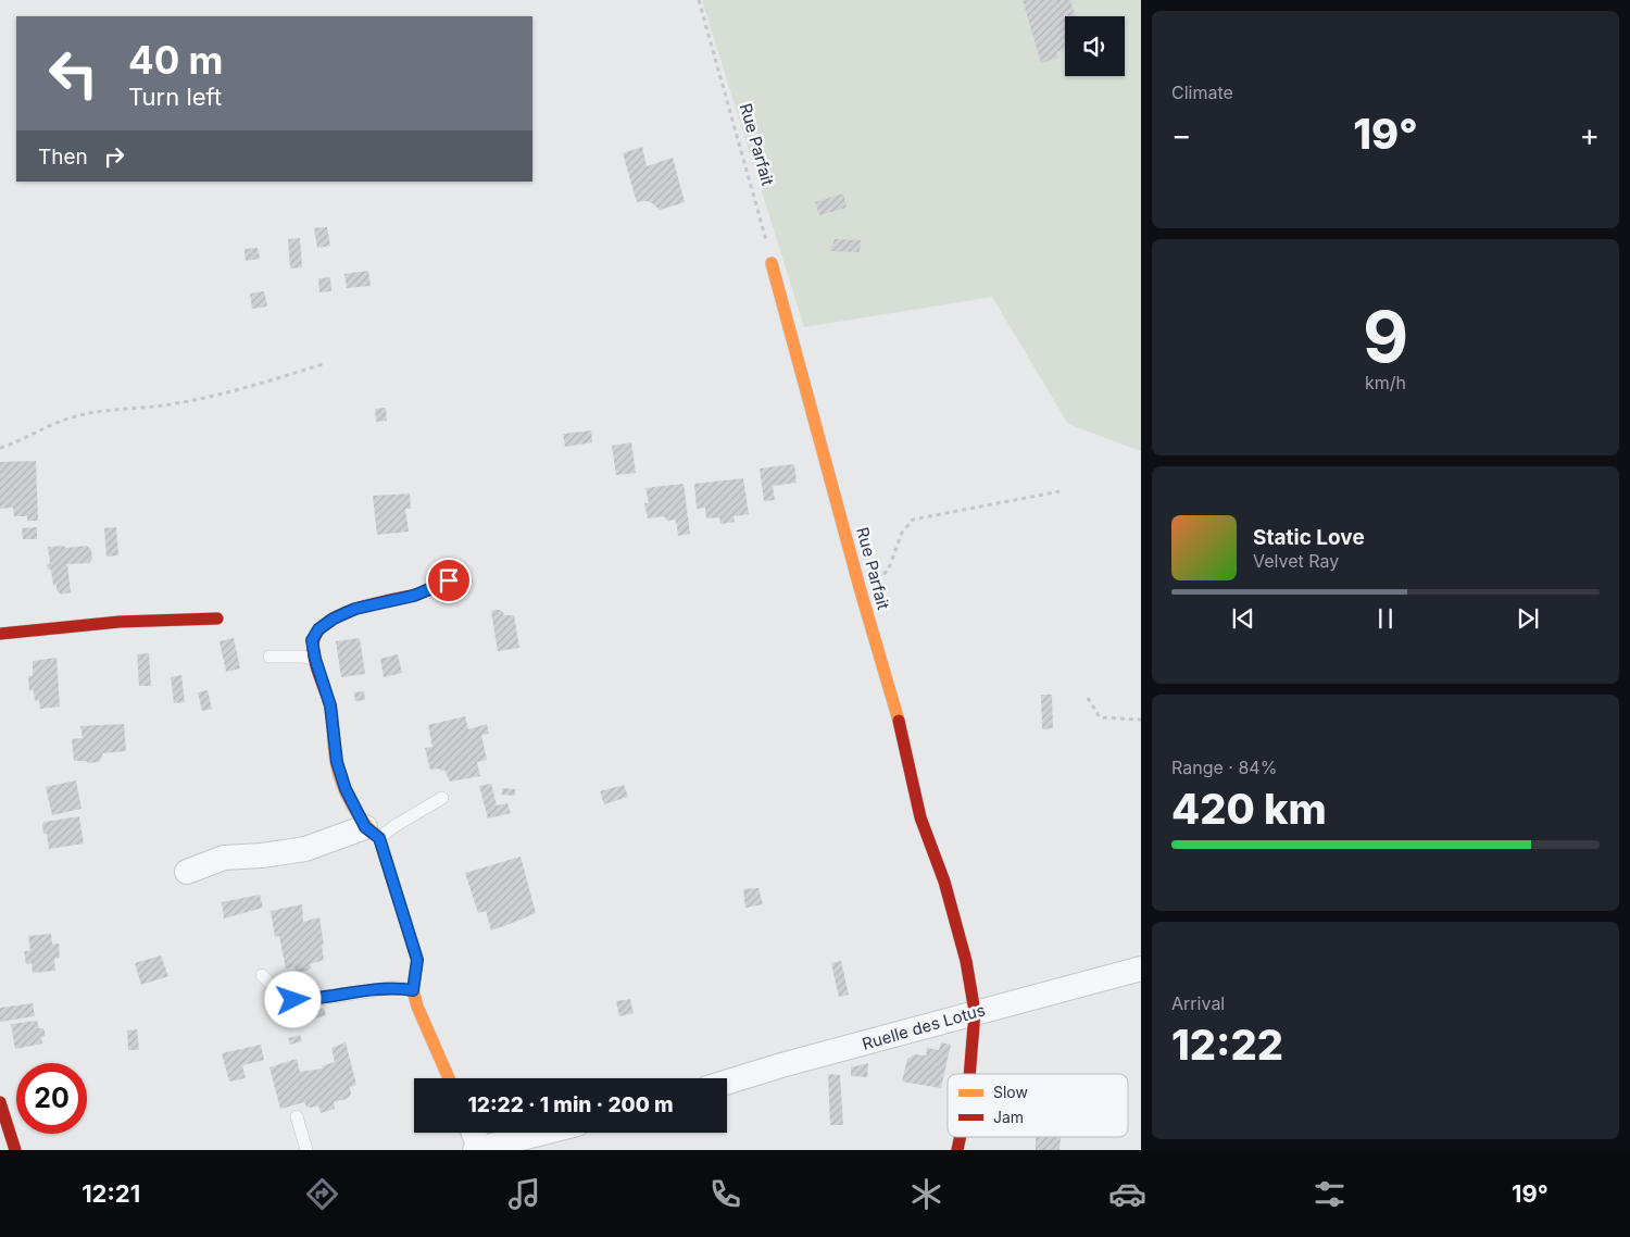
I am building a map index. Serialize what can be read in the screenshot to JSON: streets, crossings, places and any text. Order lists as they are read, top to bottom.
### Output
{
  "streets": {
    "street": ["Rue Parfait", "Ruelle des Lotus"]
  },
  "crossings": [
    ["Rue Parfait", "Ruelle des Lotus"]
  ],
  "legend": ["Slow", "Jam"],
  "page": {
    "tile": [
      "Climate",
      ["9", "km/h"],
      ["Range · 84%", "420 km"],
      ["Arrival", "12:22"]
    ],
    "turn": ["40 m", "Turn left"],
    "heat": ["−", "19°", "+"],
    "then": "Then",
    "song": ["Static Love", "Velvet Ray"],
    "limit": "20",
    "trip": "12:22 · 1 min · 200 m",
    "tabs": ["12:21", "19°"]
  }
}
